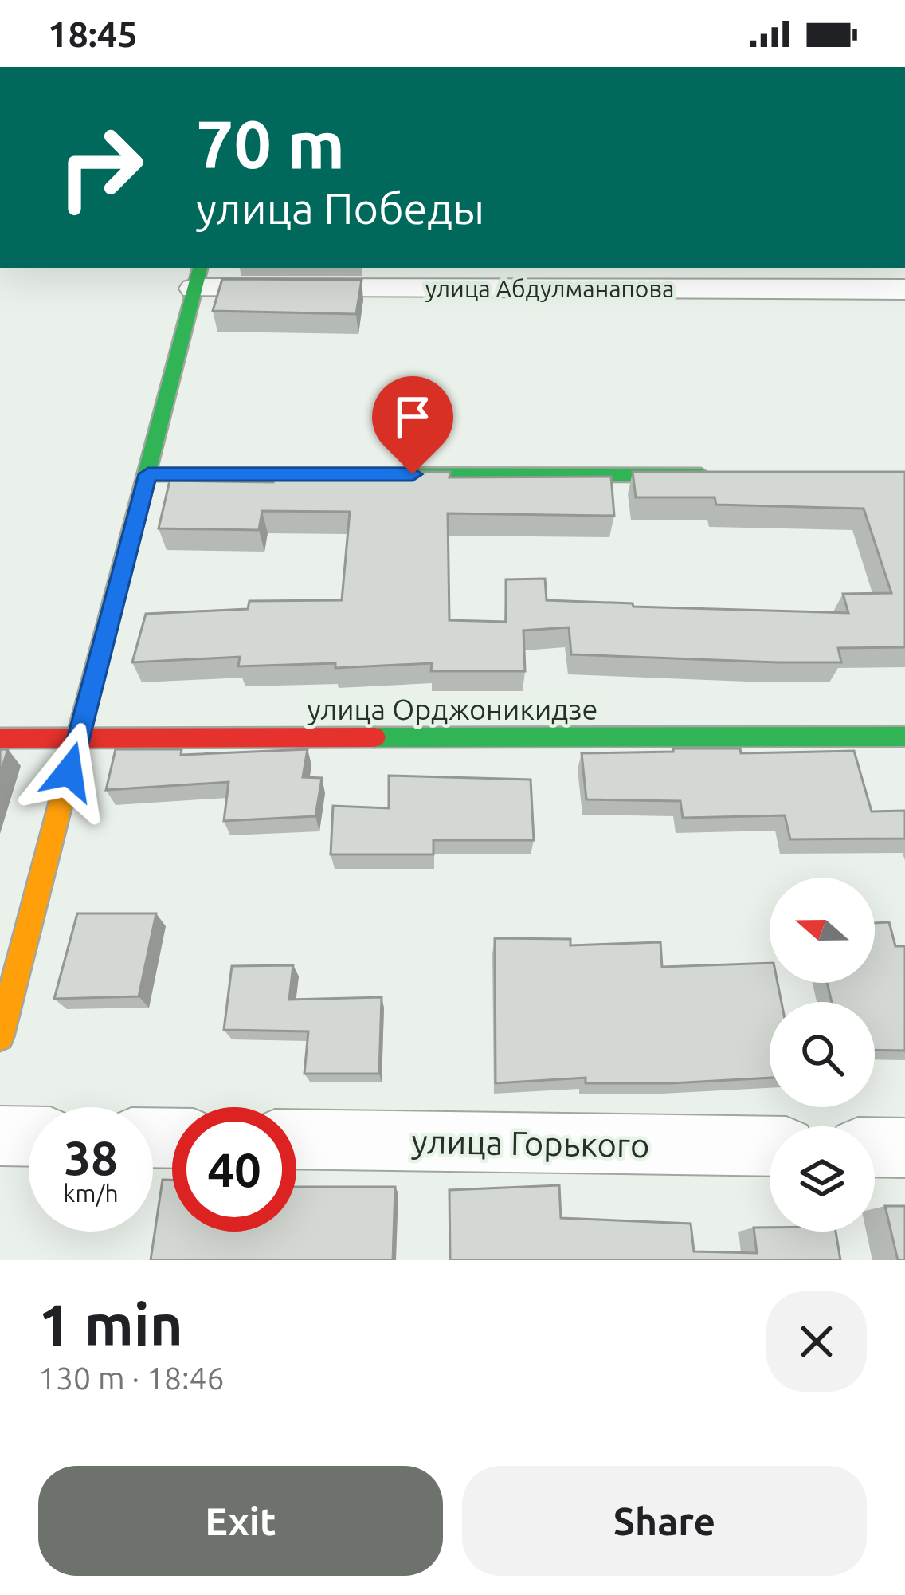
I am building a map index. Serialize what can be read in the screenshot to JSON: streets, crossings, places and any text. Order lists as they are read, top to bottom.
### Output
{
  "streets": {
    "street": ["улица Абдулманапова", "улица Орджоникидзе", "улица Горького"]
  },
  "north": "left",
  "page": {
    "status": "18:45",
    "turn": ["70 m", "улица Победы"],
    "speed": "38 km/h",
    "limit": "40",
    "heading": ["1 min", "130 m · 18:46"],
    "buttons": ["Exit", "Share"]
  }
}
